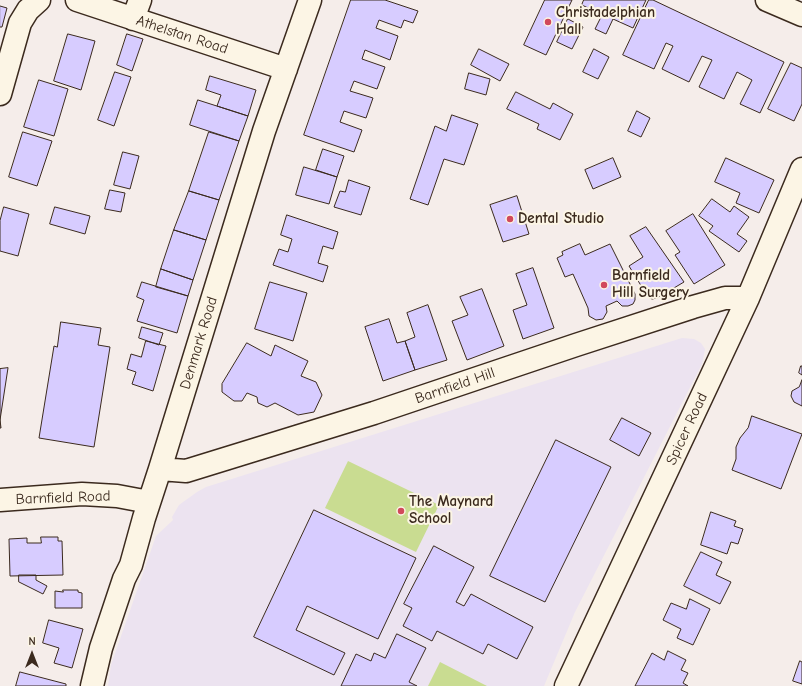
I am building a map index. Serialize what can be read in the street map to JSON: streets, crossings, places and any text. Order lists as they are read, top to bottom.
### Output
{
  "streets": {
    "street": [
      "Athelstan Road",
      "Denmark Road",
      "Barnfield Hill",
      "Spicer Road",
      "Barnfield Road"
    ]
  },
  "crossings": [
    ["Athelstan Road", "Denmark Road"],
    ["Denmark Road", "Barnfield Hill"],
    ["Denmark Road", "Barnfield Road"],
    ["Barnfield Hill", "Spicer Road"]
  ],
  "places": [
    "Christadelphian Hall",
    "Dental Studio",
    "Barnfield Hill Surgery",
    "The Maynard School"
  ],
  "north": "top"
}
